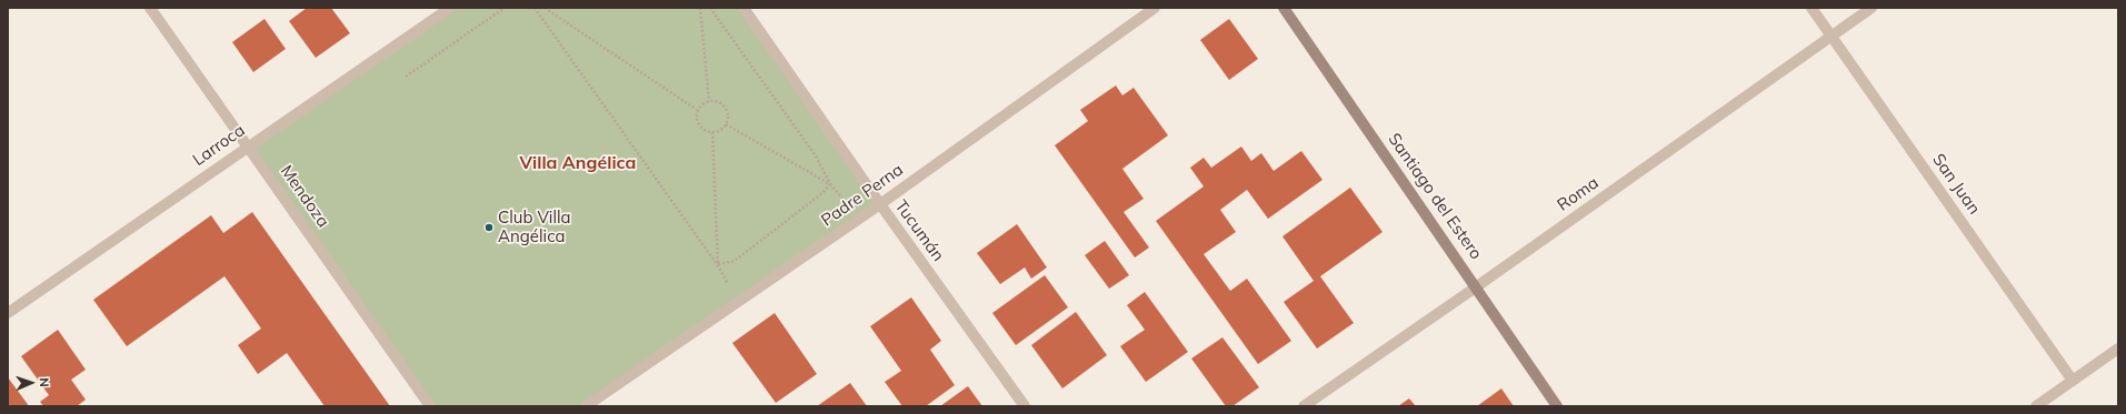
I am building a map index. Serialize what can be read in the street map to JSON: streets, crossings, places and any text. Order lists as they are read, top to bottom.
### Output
{
  "streets": {
    "street": [
      "Larroca",
      "San Juan",
      "Roma",
      "Padre Perna",
      "Mendoza",
      "Santiago del Estero",
      "Tucumán"
    ]
  },
  "crossings": [
    ["Larroca", "Mendoza"],
    ["San Juan", "Roma"],
    ["Roma", "Santiago del Estero"],
    ["Padre Perna", "Tucumán"]
  ],
  "districts": ["Villa Angélica"],
  "places": ["Club Villa Angélica"],
  "north": "right"
}
